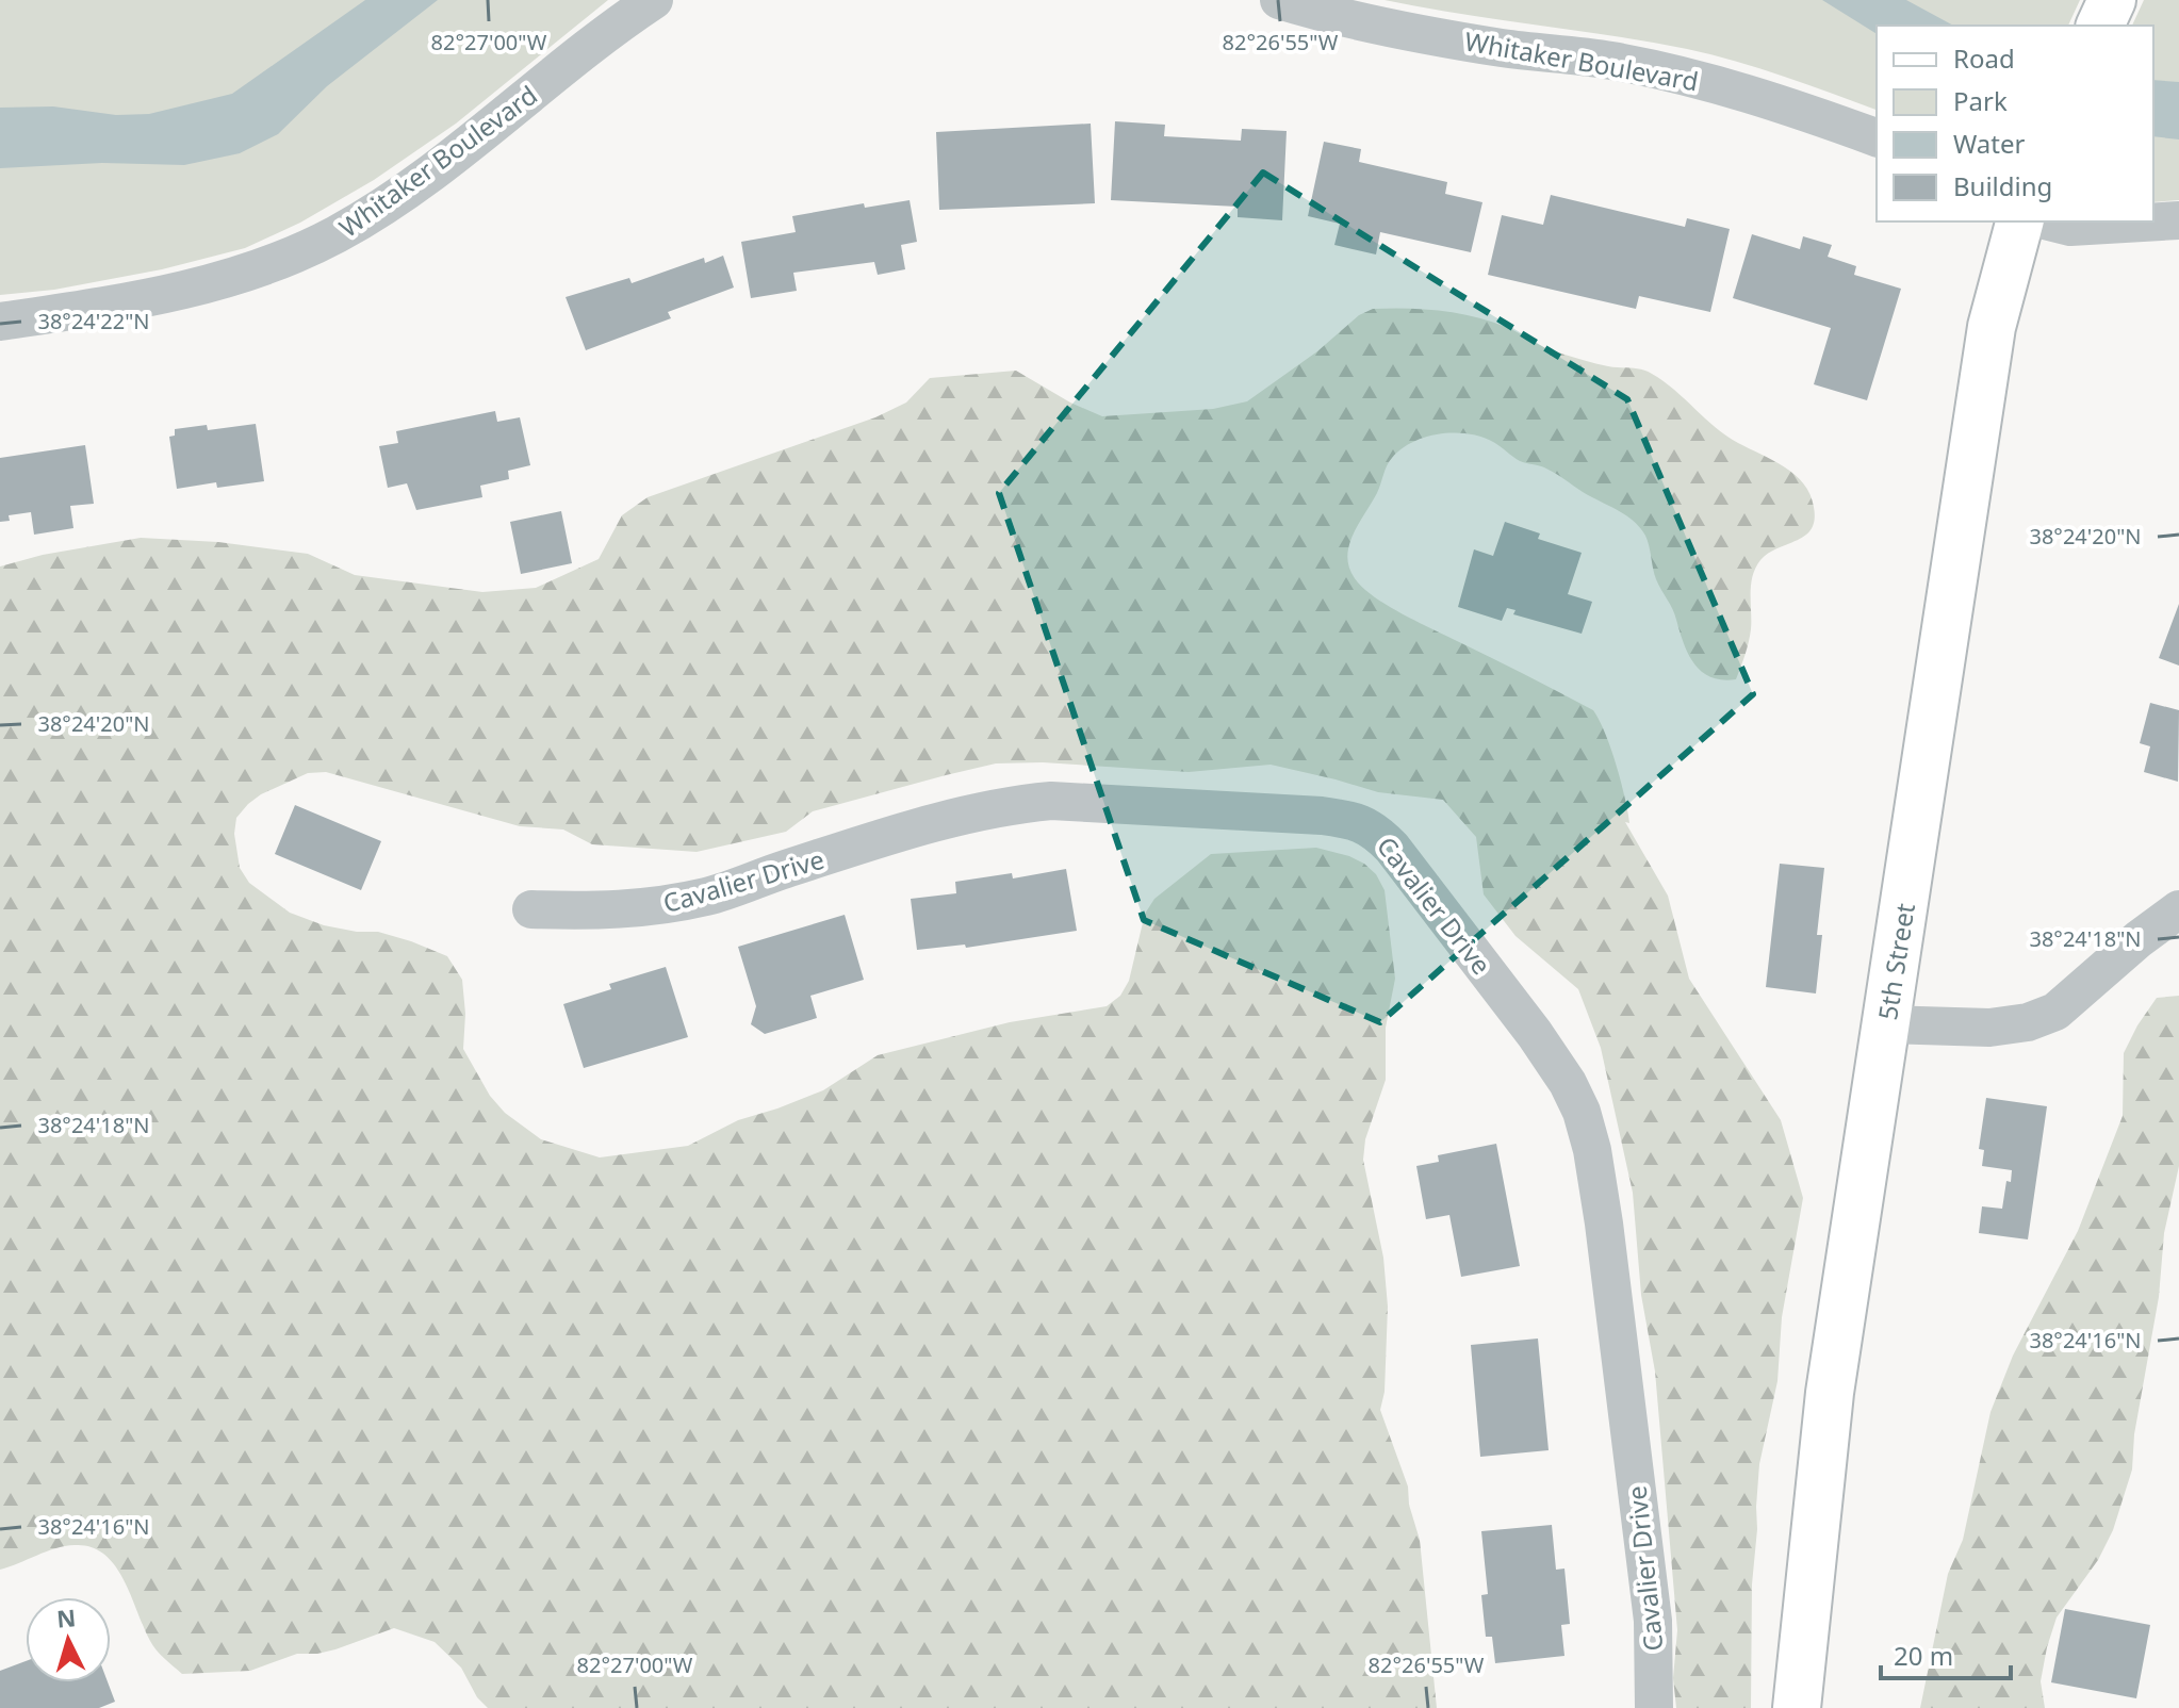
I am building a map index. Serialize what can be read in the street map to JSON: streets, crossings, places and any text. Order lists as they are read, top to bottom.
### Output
{
  "streets": {
    "main road": ["5th Street"],
    "street": ["Whitaker Boulevard", "Cavalier Drive"]
  },
  "legend": [
    "Road",
    "Park",
    "Water",
    "Building"
  ],
  "scale_bar": "20 m",
  "north": "top",
  "coordinates": [
    "82°27'00\"W",
    "82°26'55\"W",
    "38°24'22\"N",
    "38°24'20\"N",
    "38°24'18\"N",
    "38°24'16\"N"
  ]
}
